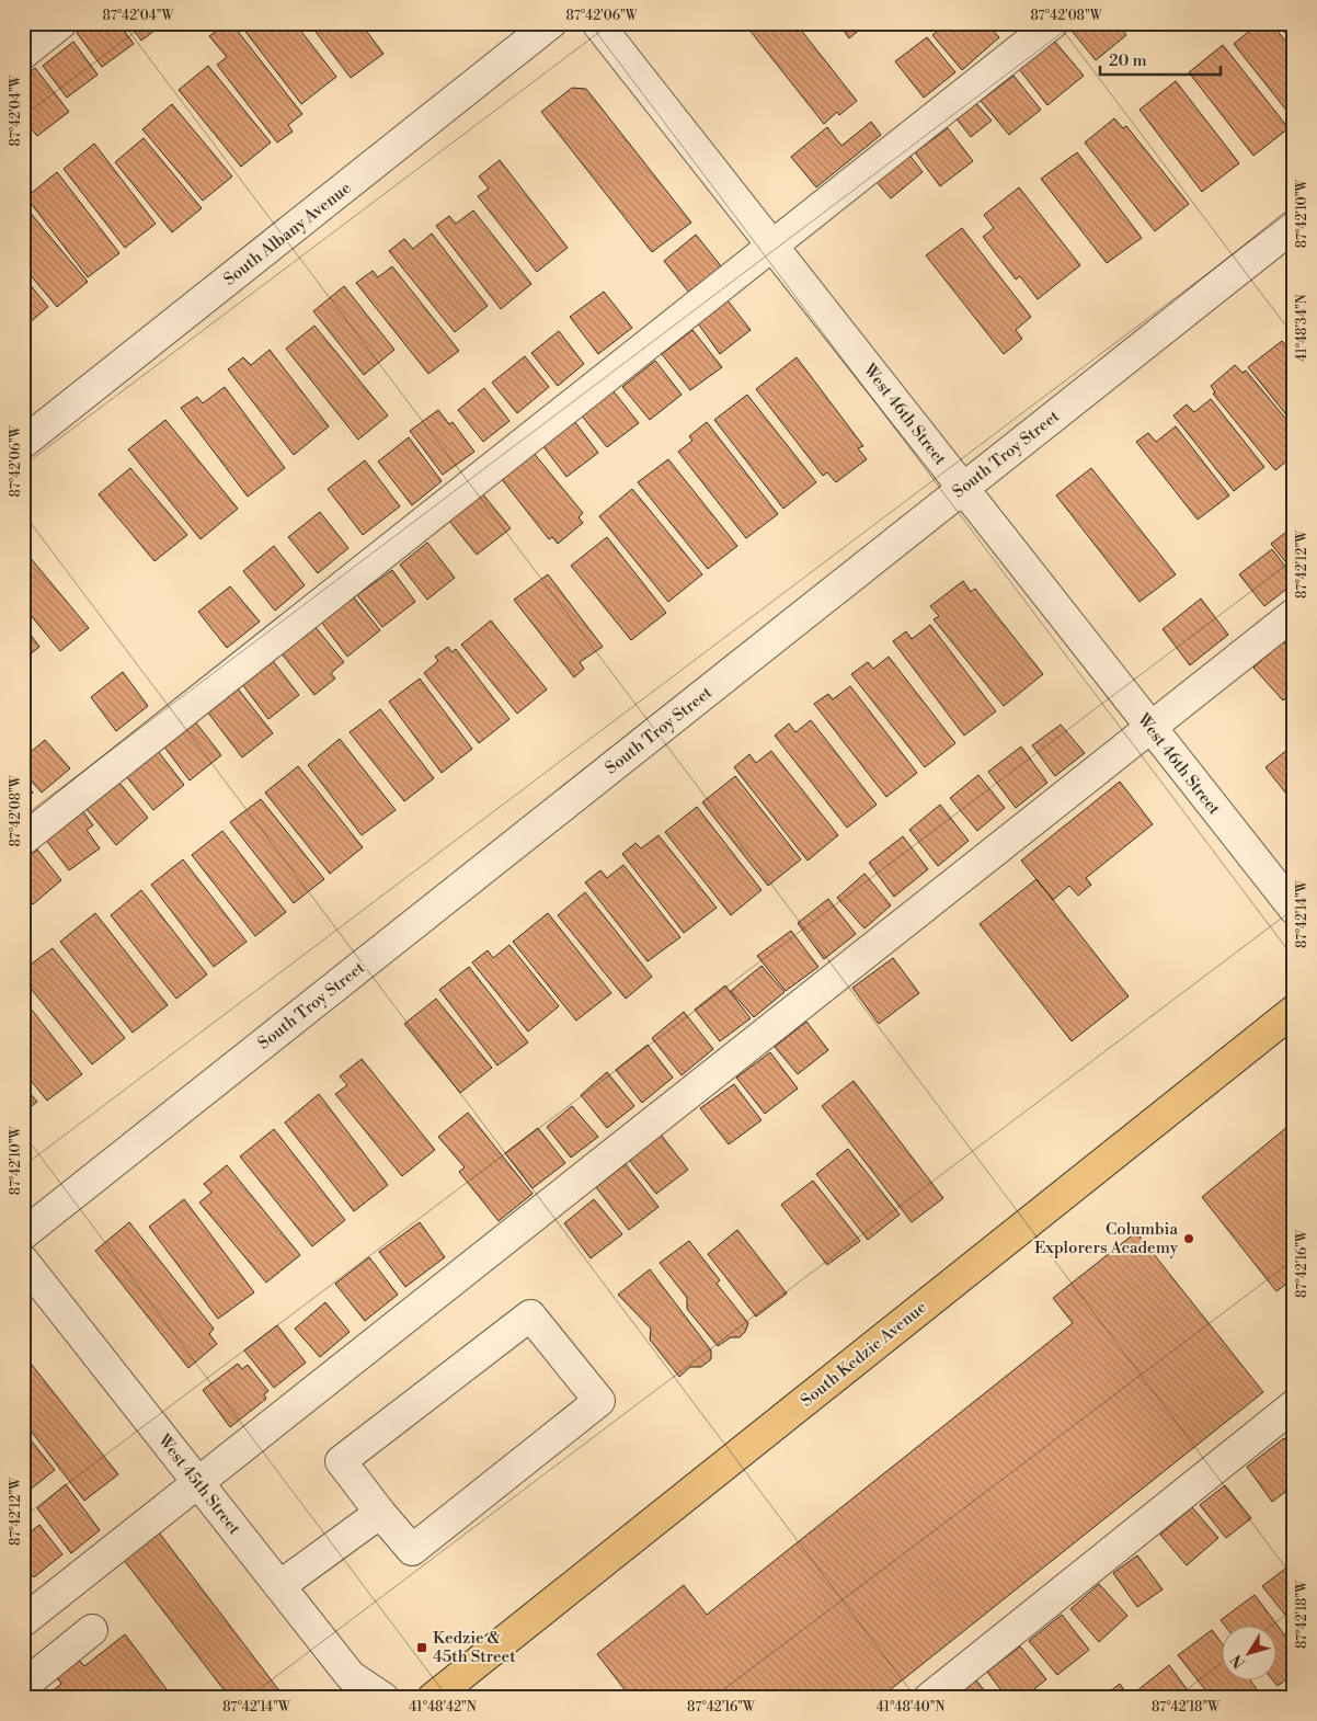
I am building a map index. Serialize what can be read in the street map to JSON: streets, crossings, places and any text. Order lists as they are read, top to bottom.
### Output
{
  "streets": {
    "main road": ["South Kedzie Avenue"],
    "street": [
      "South Albany Avenue",
      "West 46th Street",
      "South Troy Street",
      "West 45th Street"
    ]
  },
  "crossings": [
    ["West 46th Street", "South Troy Street"]
  ],
  "places": {
    "other": ["Columbia Explorers Academy"],
    "transit": ["Kedzie & 45th Street"]
  },
  "scale_bar": "20 m",
  "north": "bottom left",
  "coordinates": [
    "87°42'04\"W",
    "87°42'06\"W",
    "87°42'08\"W",
    "87°42'10\"W",
    "41°48'34\"N",
    "87°42'12\"W",
    "87°42'14\"W",
    "87°42'16\"W",
    "87°42'18\"W",
    "41°48'42\"N",
    "41°48'40\"N"
  ]
}
